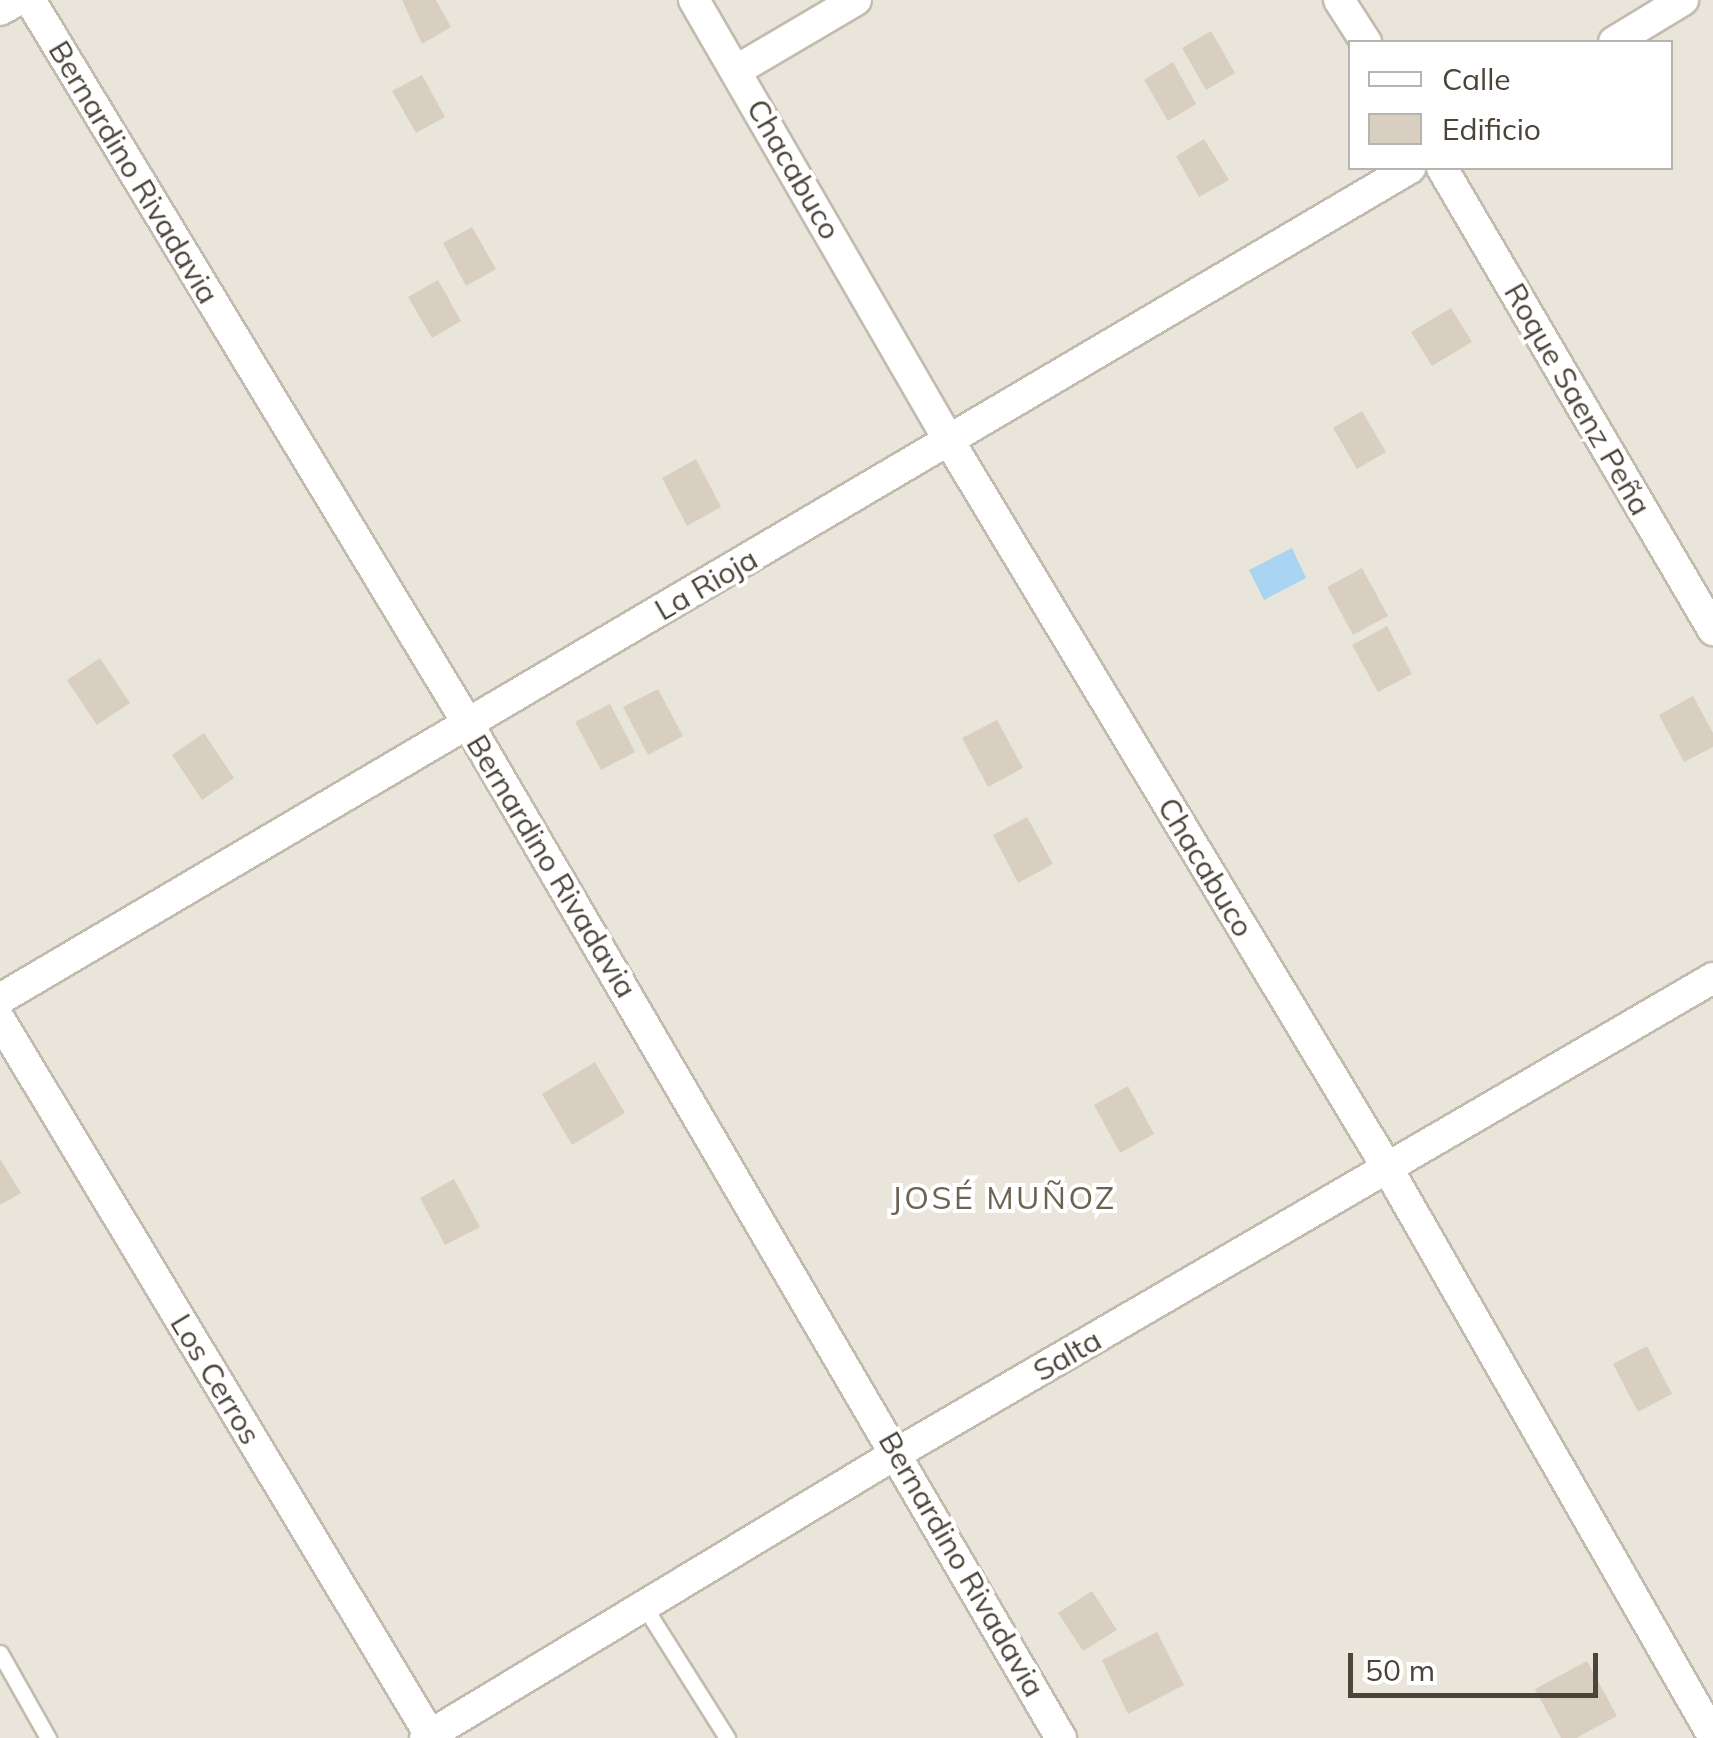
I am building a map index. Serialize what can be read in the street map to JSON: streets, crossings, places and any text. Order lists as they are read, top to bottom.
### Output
{
  "streets": {
    "street": [
      "Chacabuco",
      "Bernardino Rivadavia",
      "Roque Saenz Peña",
      "La Rioja",
      "Salta",
      "Los Cerros"
    ]
  },
  "crossings": [
    ["Chacabuco", "La Rioja"],
    ["Chacabuco", "Salta"],
    ["Bernardino Rivadavia", "La Rioja"],
    ["Bernardino Rivadavia", "Salta"],
    ["Salta", "Los Cerros"]
  ],
  "districts": ["JOSÉ MUÑOZ"],
  "legend": ["Calle", "Edificio"],
  "scale_bar": "50 m"
}
